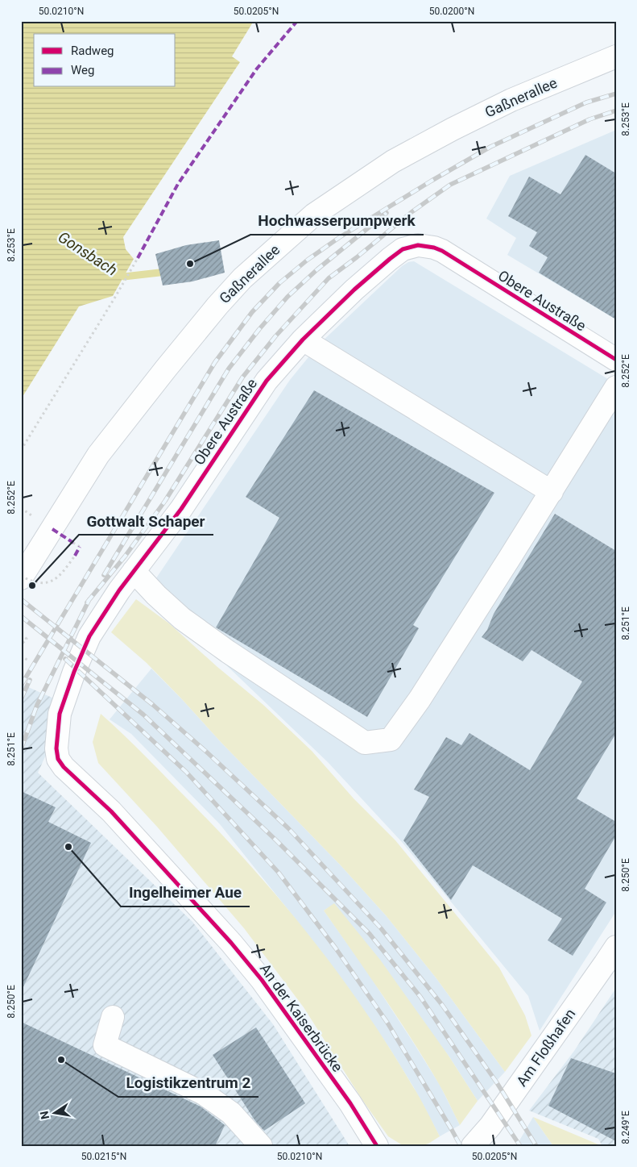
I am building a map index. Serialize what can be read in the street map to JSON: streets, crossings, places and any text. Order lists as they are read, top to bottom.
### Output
{
  "streets": {
    "street": [
      "Gaßnerallee",
      "Obere Austraße",
      "An der Kaiserbrücke",
      "Am Floßhafen"
    ]
  },
  "crossings": [
    ["Obere Austraße", "An der Kaiserbrücke"]
  ],
  "water": ["Gonsbach"],
  "places": [
    "Hochwasserpumpwerk",
    "Gottwalt Schaper",
    "Ingelheimer Aue",
    "Logistikzentrum 2"
  ],
  "legend": ["Radweg", "Weg"],
  "north": "left",
  "coordinates": [
    "50.0210°N",
    "50.0205°N",
    "50.0200°N",
    "8.253°E",
    "8.252°E",
    "8.251°E",
    "8.250°E",
    "8.249°E",
    "50.0215°N"
  ]
}
